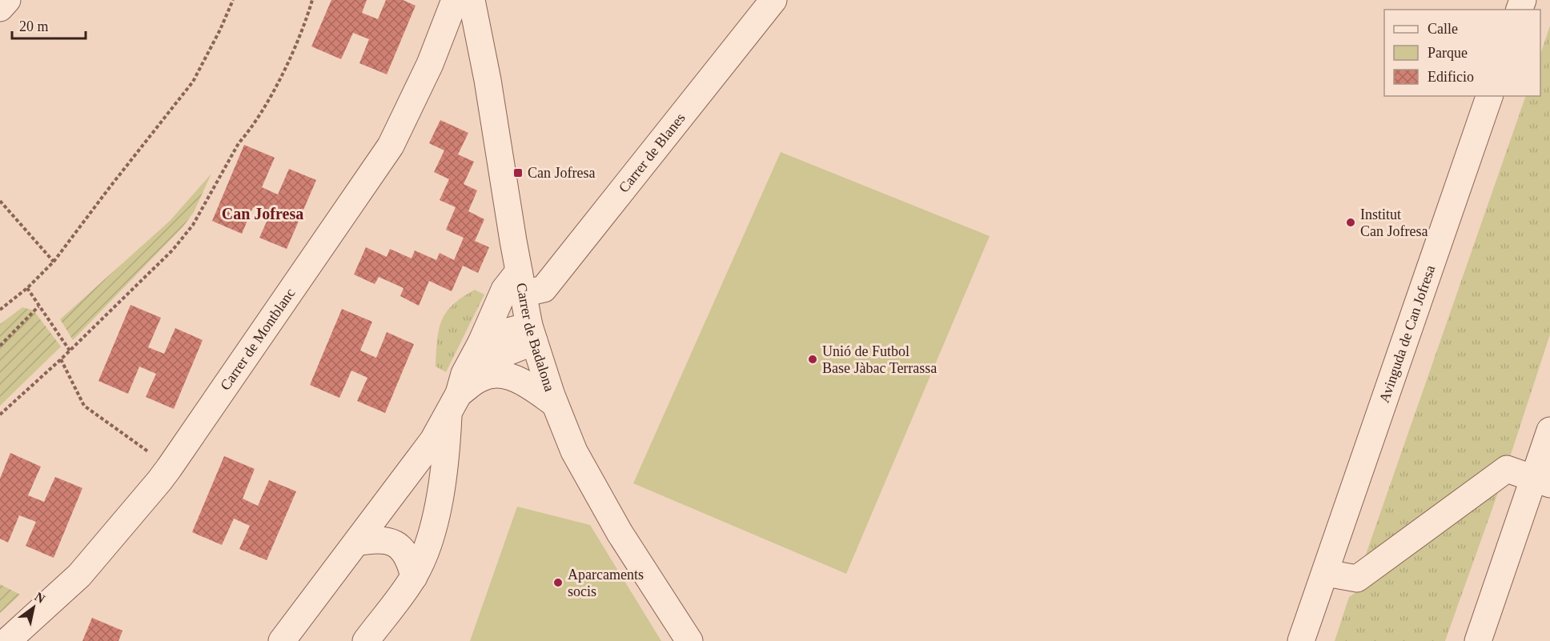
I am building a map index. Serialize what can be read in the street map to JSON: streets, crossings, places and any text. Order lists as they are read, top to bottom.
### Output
{
  "streets": {
    "street": [
      "Carrer de Blanes",
      "Avinguda de Can Jofresa",
      "Carrer de Badalona",
      "Carrer de Montblanc"
    ]
  },
  "crossings": [
    ["Carrer de Blanes", "Carrer de Badalona"]
  ],
  "districts": ["Can Jofresa"],
  "places": {
    "transit": ["Can Jofresa"],
    "other": ["Institut Can Jofresa", "Unió de Futbol Base Jàbac Terrassa", "Aparcaments socis"]
  },
  "legend": ["Calle", "Parque", "Edificio"],
  "scale_bar": "20 m",
  "north": "top right"
}
